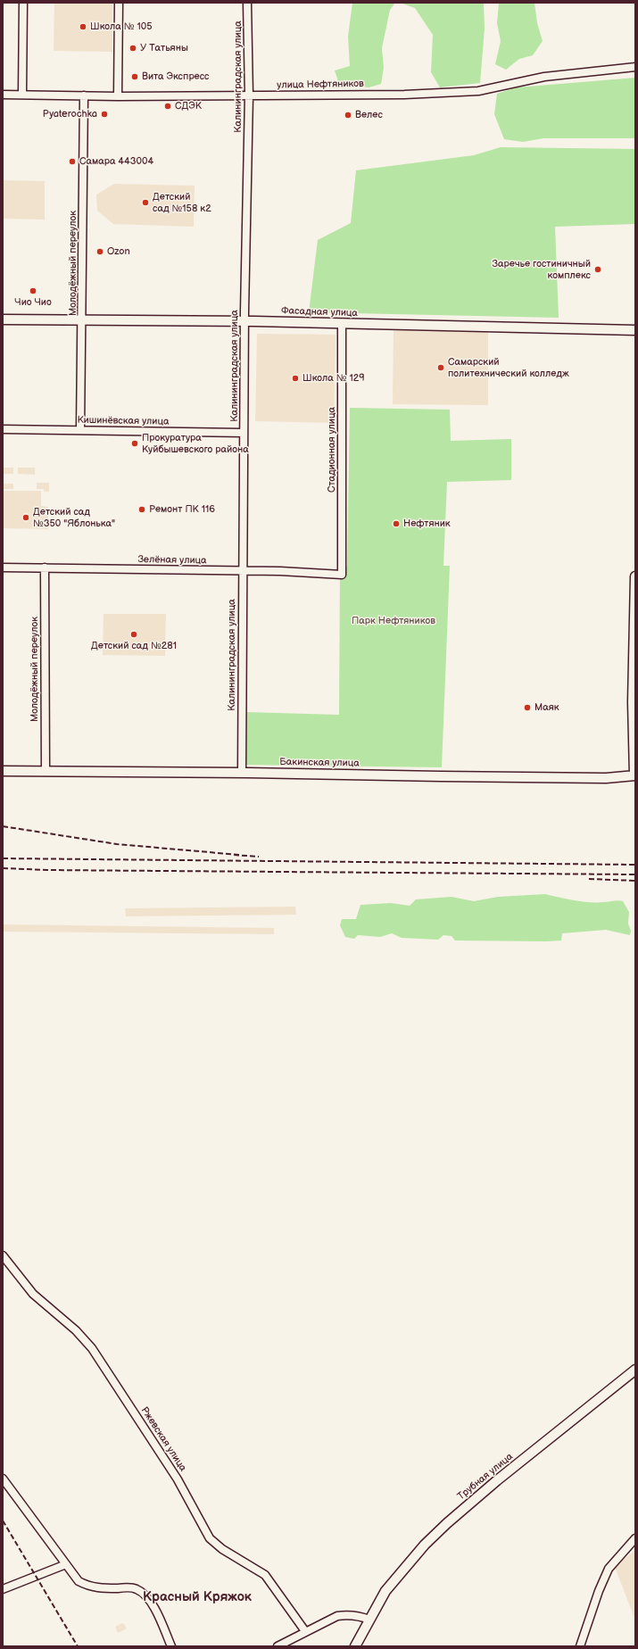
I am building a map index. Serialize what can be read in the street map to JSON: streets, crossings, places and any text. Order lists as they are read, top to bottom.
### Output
{
  "streets": {
    "main road": ["Фасадная улица", "Бакинская улица", "Трубная улица"],
    "street": [
      "Калининградская улица",
      "улица Нефтяников",
      "Молодёжный переулок",
      "Кишинёвская улица",
      "Стадионная улица",
      "Зелёная улица",
      "Ржевская улица"
    ]
  },
  "crossings": [
    ["Калининградская улица", "улица Нефтяников"],
    ["Калининградская улица", "Фасадная улица"],
    ["Калининградская улица", "Кишинёвская улица"],
    ["Калининградская улица", "Зелёная улица"],
    ["Калининградская улица", "Бакинская улица"],
    ["улица Нефтяников", "Молодёжный переулок"],
    ["Молодёжный переулок", "Фасадная улица"],
    ["Молодёжный переулок", "Кишинёвская улица"],
    ["Молодёжный переулок", "Зелёная улица"],
    ["Молодёжный переулок", "Бакинская улица"],
    ["Фасадная улица", "Стадионная улица"],
    ["Стадионная улица", "Зелёная улица"]
  ],
  "districts": ["Красный Кряжок"],
  "parks": ["Парк Нефтяников"],
  "places": [
    "Школа № 105",
    "У Татьяны",
    "Вита Экспресс",
    "СДЭК",
    "Pyaterochka",
    "Велес",
    "Самара 443004",
    "Детский сад №158 к2",
    "Ozon",
    "Заречье гостиничный комплекс",
    "Чио Чио",
    "Самарский политехнический колледж",
    "Школа № 129",
    "Прокуратура Куйбышевского района",
    "Ремонт ПК 116",
    "Детский сад №350 \"Яблонька\"",
    "Нефтяник",
    "Детский сад №281",
    "Маяк"
  ]
}
